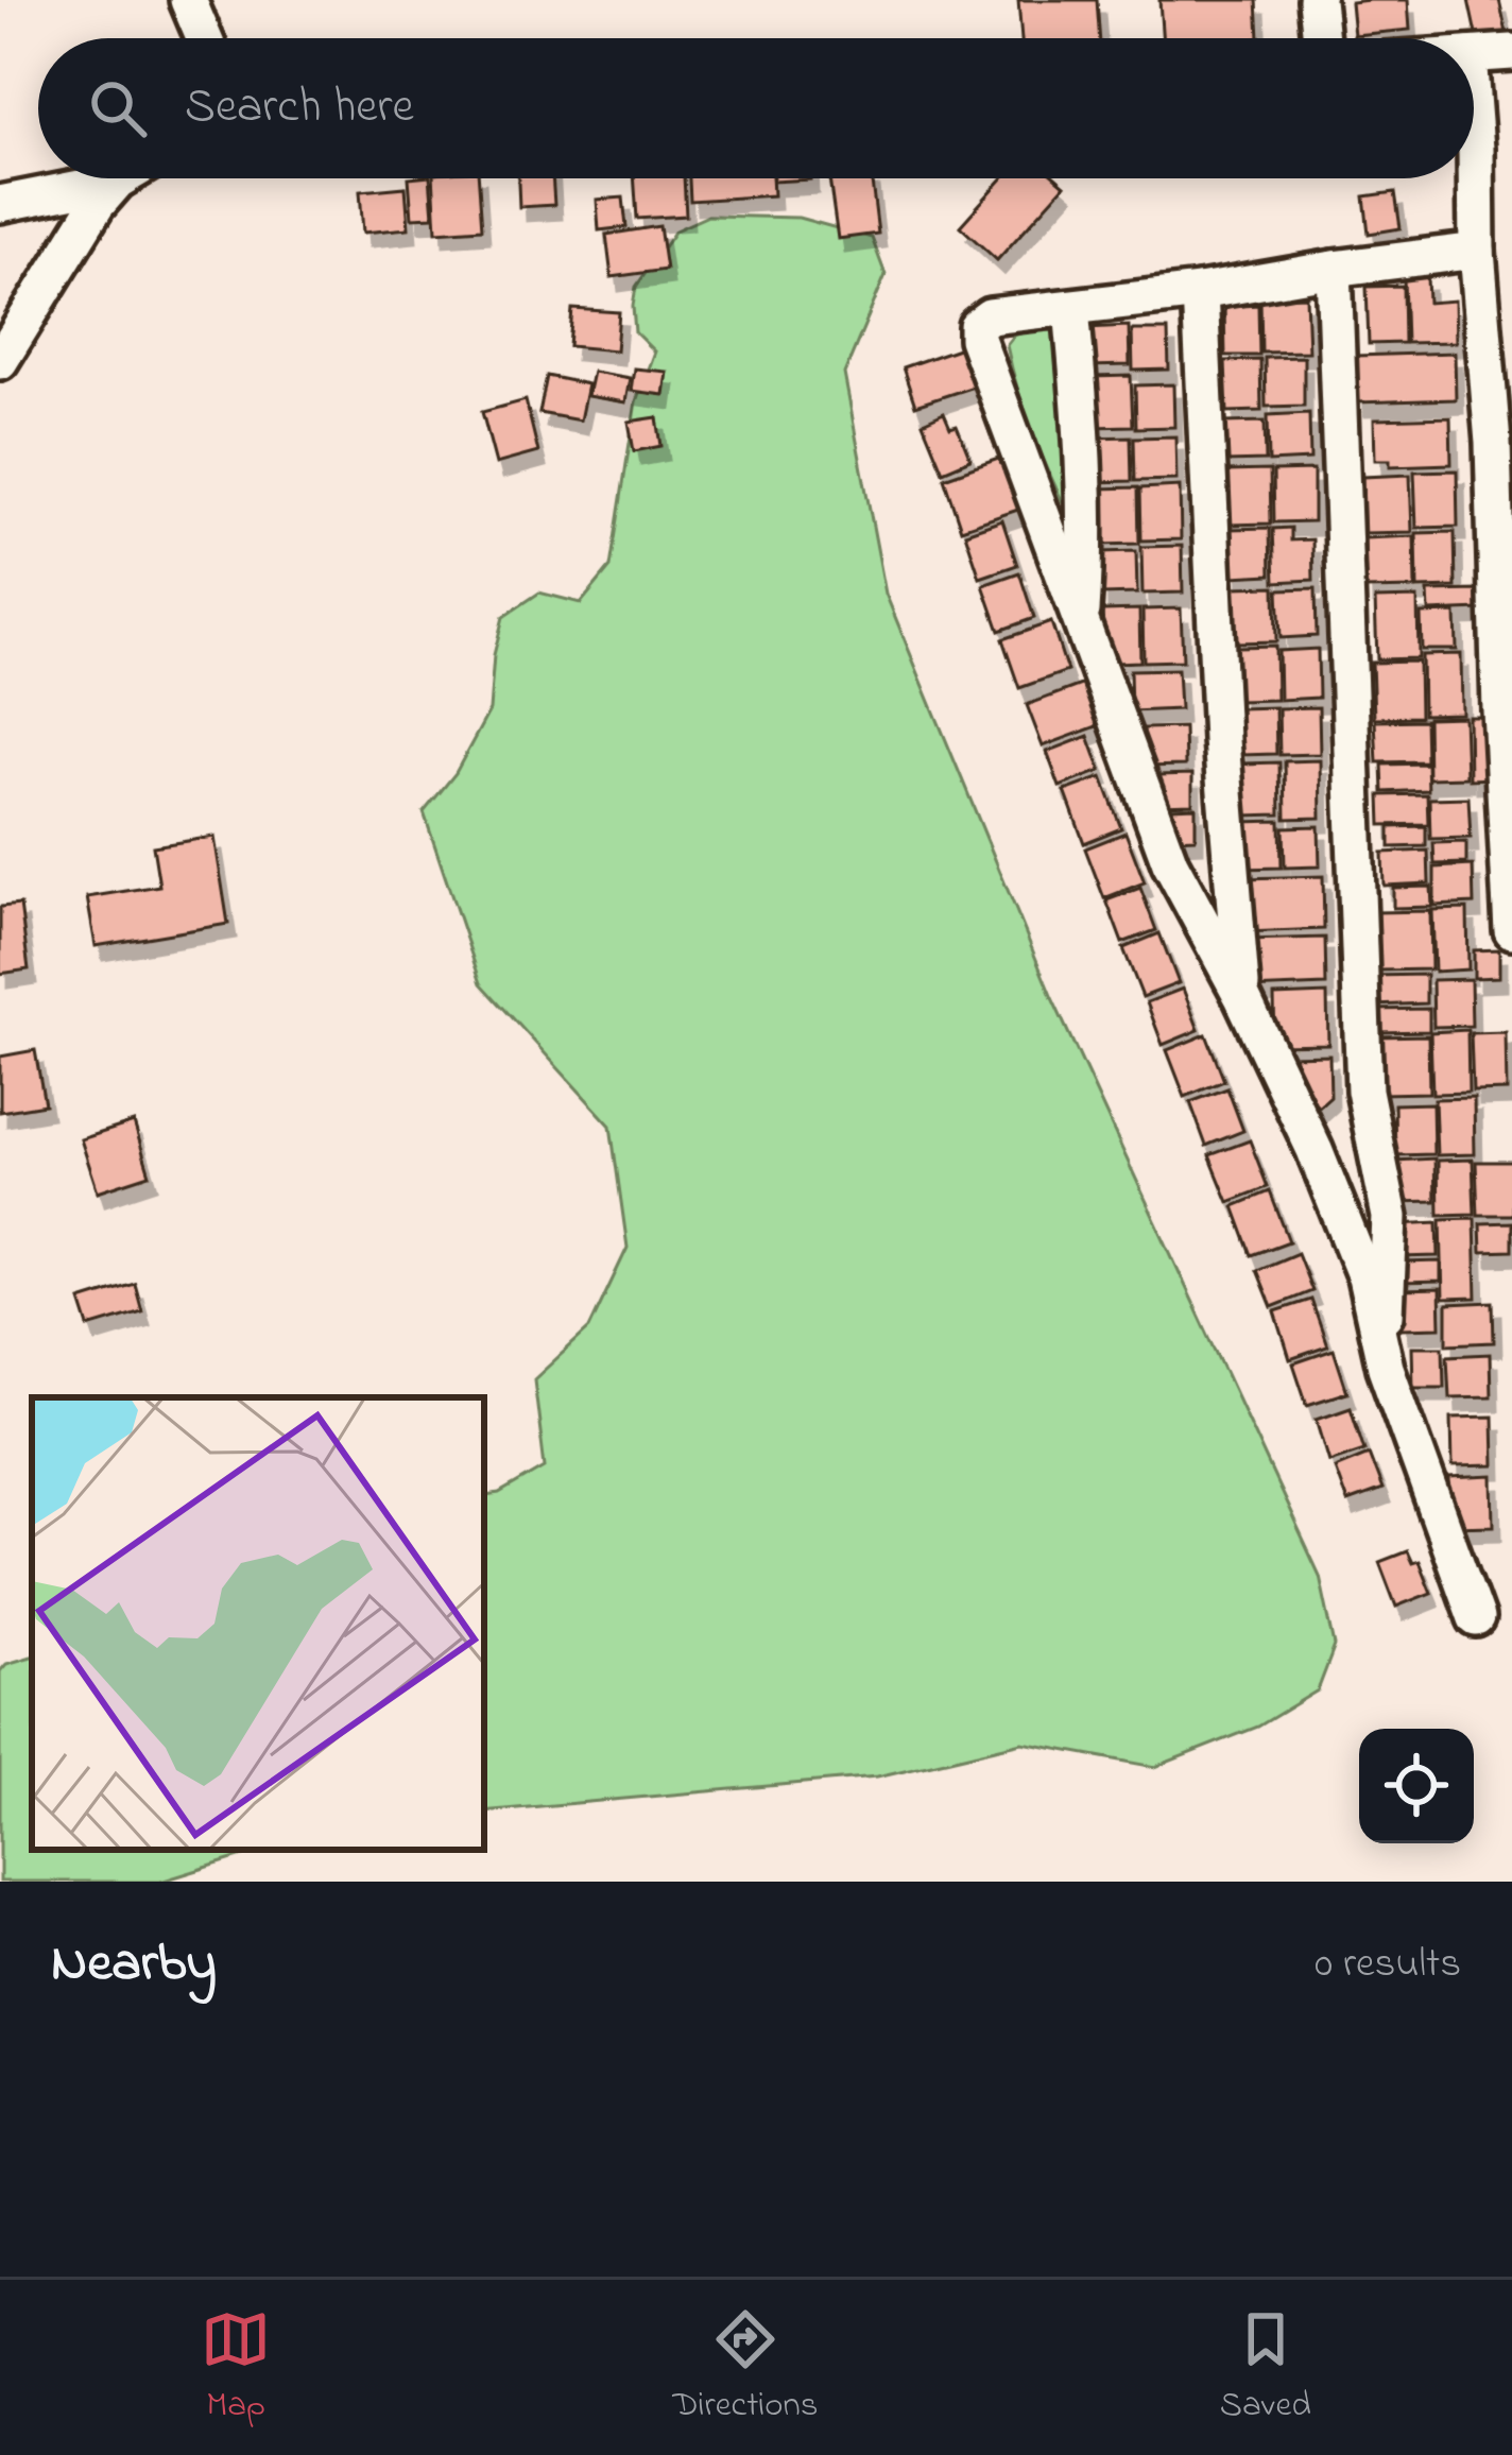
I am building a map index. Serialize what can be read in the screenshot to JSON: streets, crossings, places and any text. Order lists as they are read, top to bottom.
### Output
{
  "page": {
    "search": "Search here",
    "heading": ["Nearby", "0 results"],
    "nav": ["Map", "Directions", "Saved"]
  }
}
